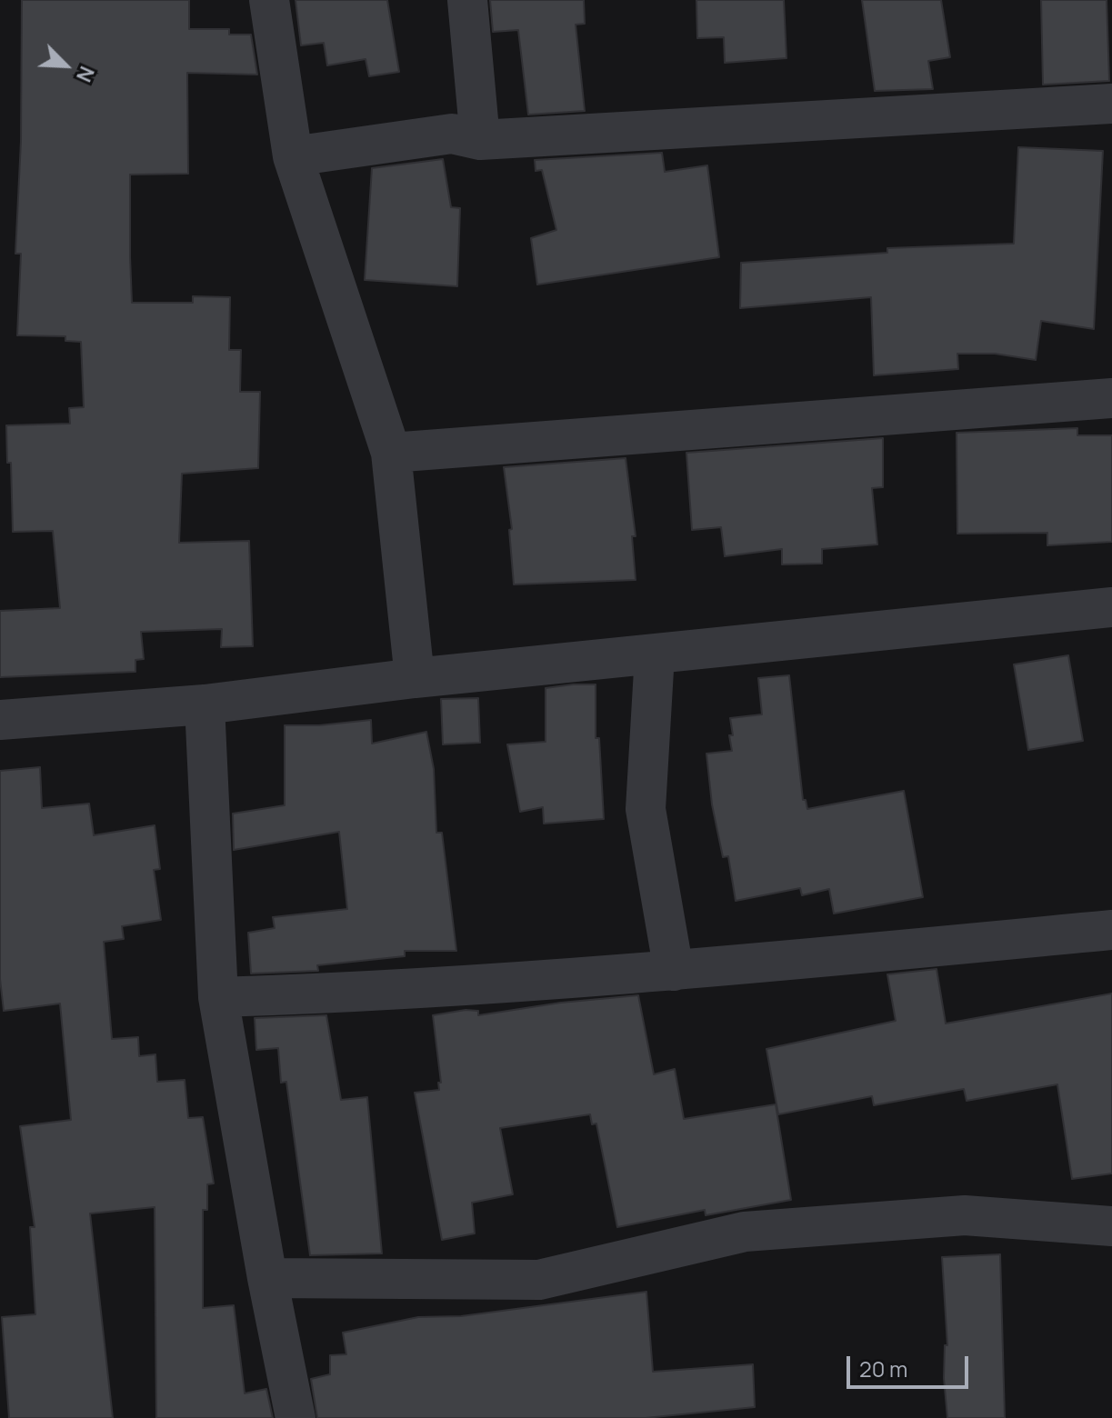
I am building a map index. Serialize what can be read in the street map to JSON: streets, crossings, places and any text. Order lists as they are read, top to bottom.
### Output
{
  "scale_bar": "20 m",
  "north": "bottom right"
}
